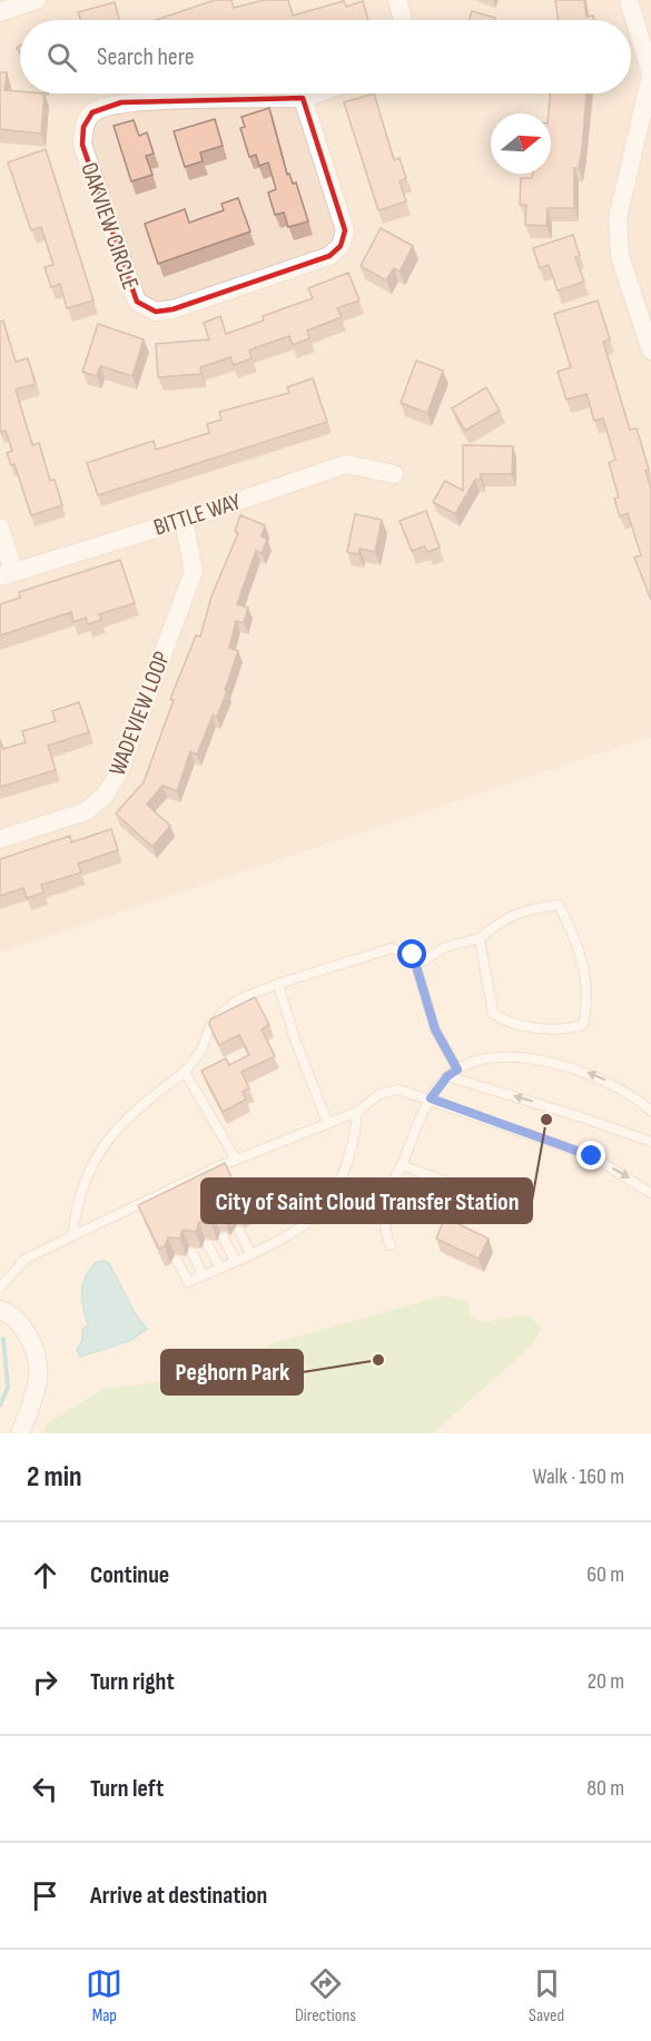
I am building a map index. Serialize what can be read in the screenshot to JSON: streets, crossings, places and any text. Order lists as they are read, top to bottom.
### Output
{
  "streets": {
    "street": ["OAKVIEW CIRCLE", "BITTLE WAY", "WADEVIEW LOOP"]
  },
  "crossings": [
    ["BITTLE WAY", "WADEVIEW LOOP"]
  ],
  "places": ["City of Saint Cloud Transfer Station", "Peghorn Park"],
  "north": "right",
  "page": {
    "search": "Search here",
    "heading": ["2 min", "Walk · 160 m"],
    "list": [
      ["Continue", "60 m"],
      ["Turn right", "20 m"],
      ["Turn left", "80 m"],
      "Arrive at destination"
    ],
    "nav": ["Map", "Directions", "Saved"]
  }
}
